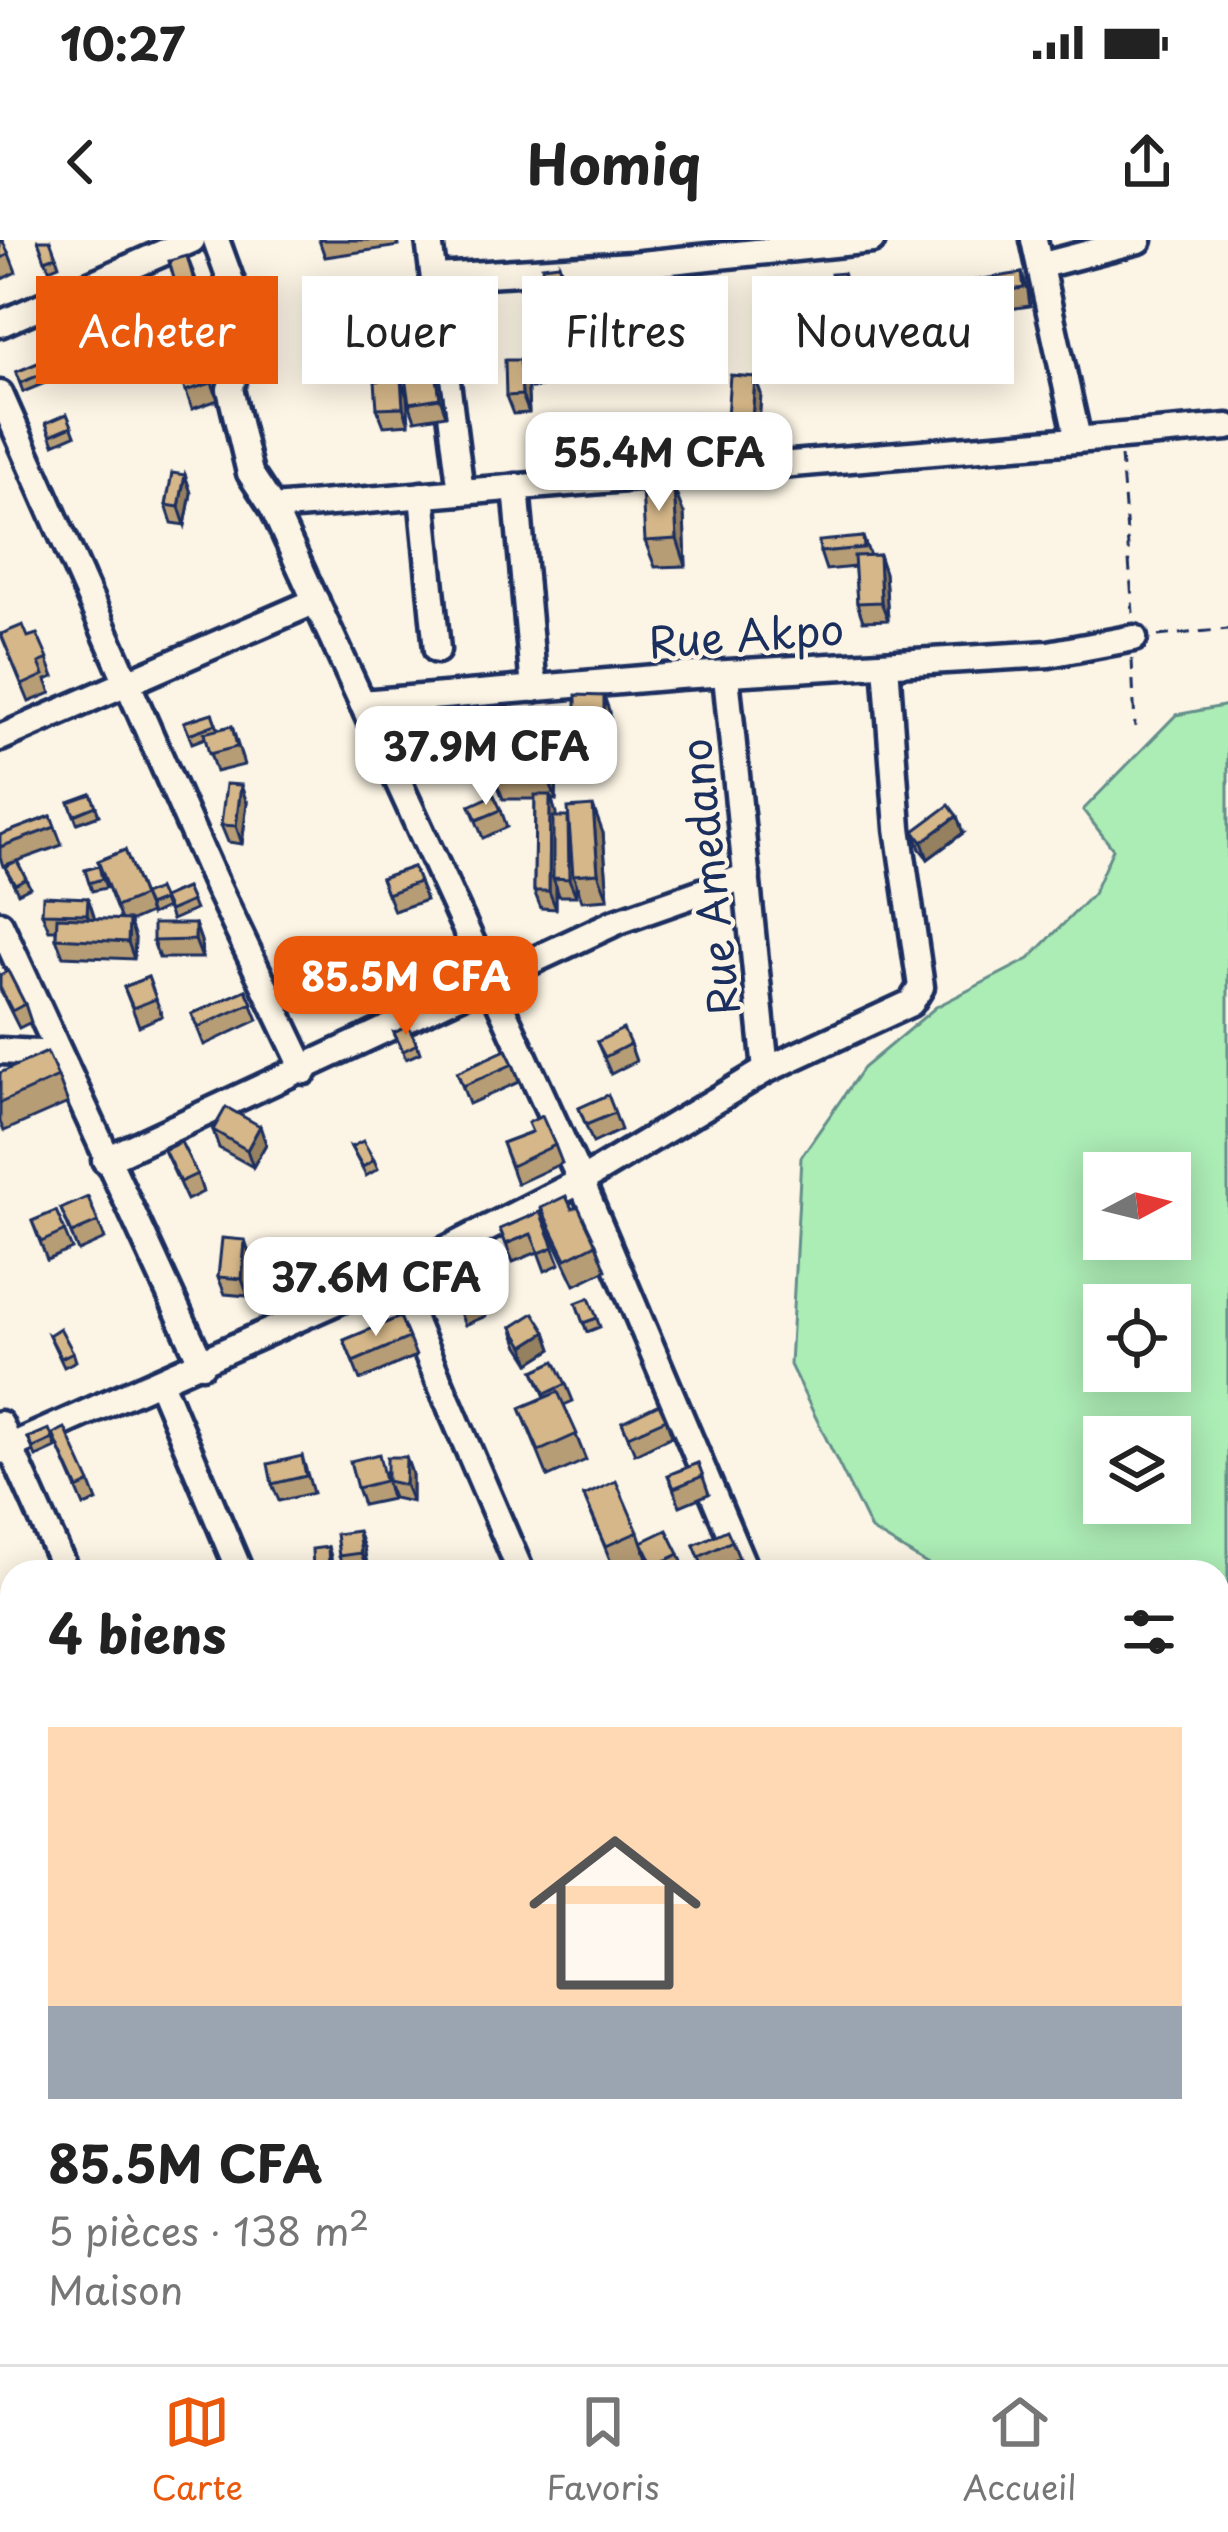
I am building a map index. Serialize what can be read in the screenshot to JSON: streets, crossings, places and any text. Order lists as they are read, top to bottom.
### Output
{
  "streets": {
    "street": ["Rue Akpo", "Rue Amedano"]
  },
  "crossings": [
    ["Rue Akpo", "Rue Amedano"]
  ],
  "north": "right",
  "page": {
    "status": "10:27",
    "header": "Homiq",
    "chip": [
      "Acheter",
      "Louer",
      "Filtres",
      "Nouveau"
    ],
    "price": [
      "55.4M CFA",
      "37.9M CFA",
      "85.5M CFA",
      "37.6M CFA"
    ],
    "heading": "4 biens",
    "list": [
      {
        "name": "85.5M CFA",
        "note": "5 pièces · 138 m² · Maison"
      }
    ],
    "tabs": ["Carte", "Favoris", "Accueil"]
  }
}
